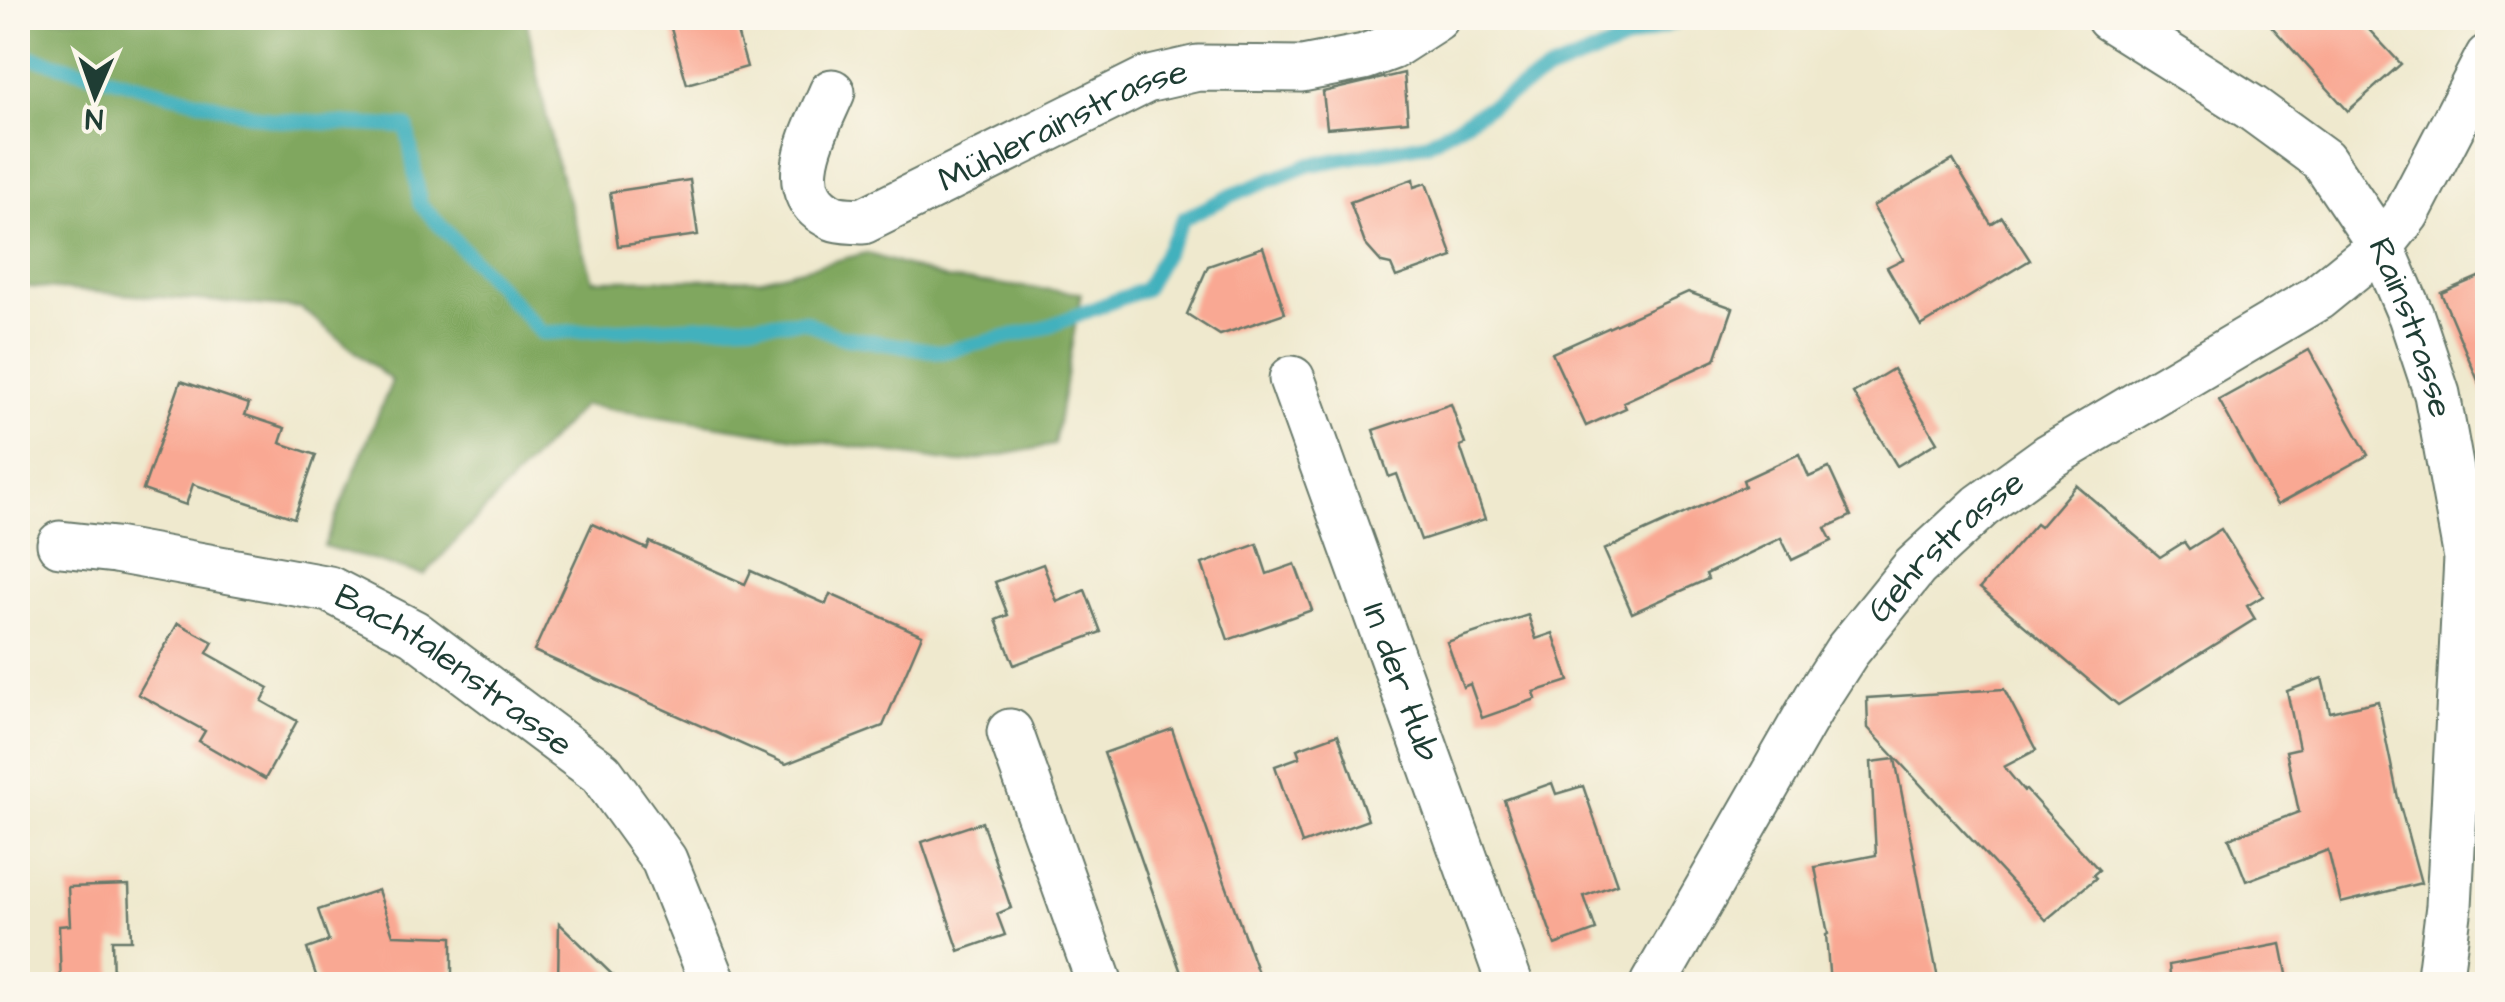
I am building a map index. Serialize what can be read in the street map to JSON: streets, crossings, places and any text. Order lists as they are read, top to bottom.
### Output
{
  "streets": {
    "street": [
      "Mühlerainstrasse",
      "Rainstrasse",
      "Gehrstrasse",
      "Bachtalenstrasse",
      "In der Hub"
    ]
  },
  "crossings": [
    ["Rainstrasse", "Gehrstrasse"]
  ],
  "north": "bottom"
}
